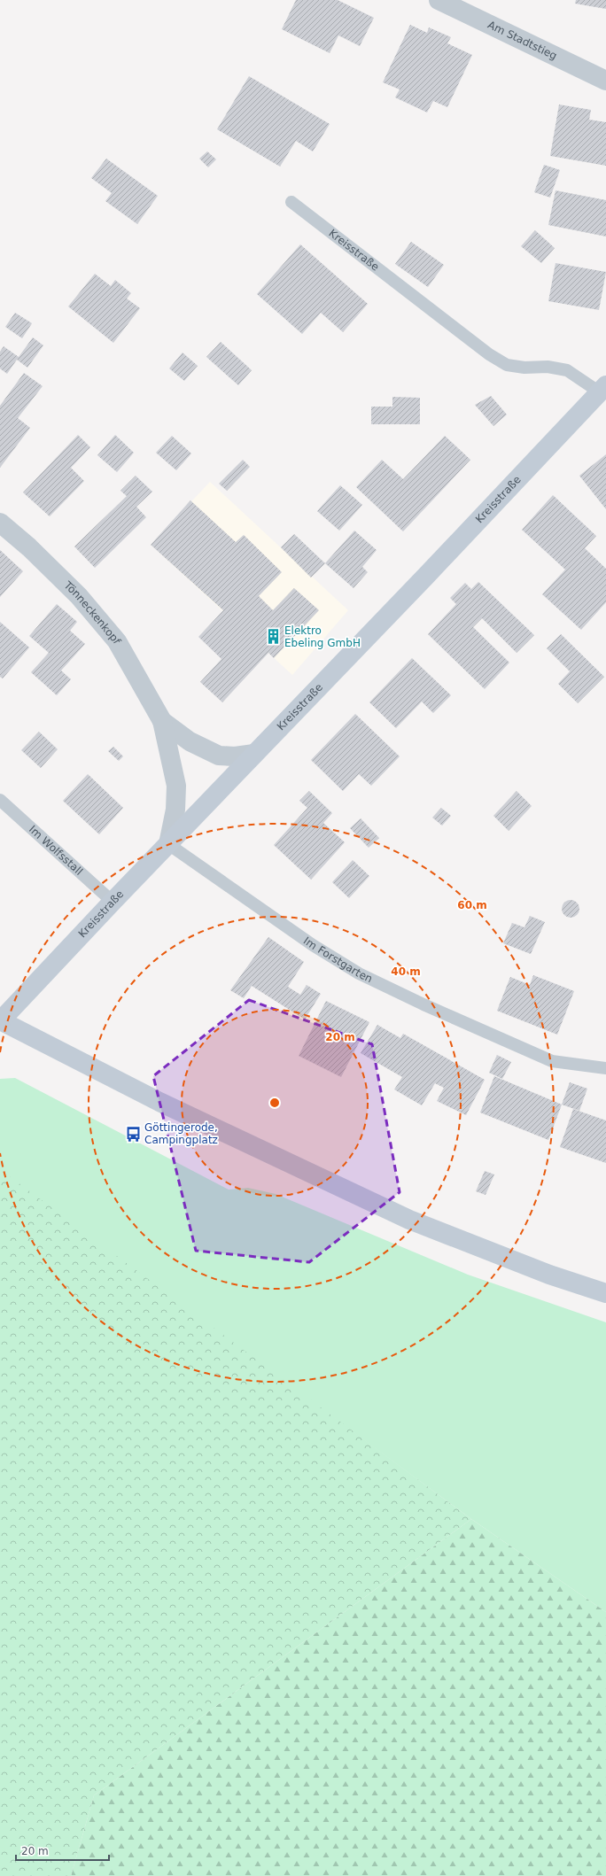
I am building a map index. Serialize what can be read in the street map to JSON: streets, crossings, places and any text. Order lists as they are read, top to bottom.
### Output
{
  "streets": {
    "street": ["Am Stadtstieg", "Kreisstraße", "Tönneckenkopf"],
    "lane": ["Im Wolfsstall", "Im Forstgarten"]
  },
  "crossings": [
    ["Kreisstraße", "Tönneckenkopf"],
    ["Kreisstraße", "Im Wolfsstall"],
    ["Kreisstraße", "Im Forstgarten"],
    ["Tönneckenkopf", "Im Forstgarten"]
  ],
  "places": {
    "building": ["Elektro Ebeling GmbH"],
    "bus stop": ["Göttingerode, Campingplatz"]
  },
  "scale_bar": "20 m",
  "rings": ["60 m", "40 m", "20 m"]
}
